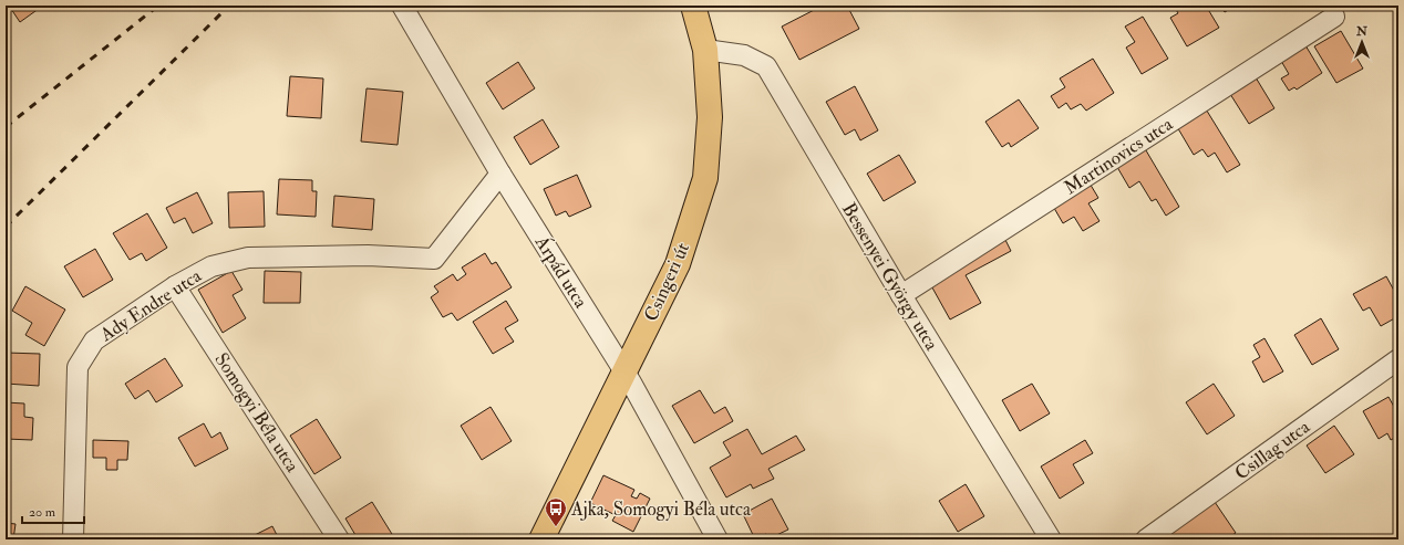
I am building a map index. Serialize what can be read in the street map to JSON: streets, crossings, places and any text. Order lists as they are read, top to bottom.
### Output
{
  "streets": {
    "main road": ["Csingeri út"],
    "street": [
      "Martinovics utca",
      "Árpád utca",
      "Bessenyei György utca",
      "Ady Endre utca",
      "Somogyi Béla utca",
      "Csillag utca"
    ]
  },
  "crossings": [
    ["Martinovics utca", "Bessenyei György utca"],
    ["Árpád utca", "Csingeri út"],
    ["Árpád utca", "Ady Endre utca"],
    ["Bessenyei György utca", "Csingeri út"],
    ["Ady Endre utca", "Somogyi Béla utca"]
  ],
  "places": {
    "bus stop": ["Ajka, Somogyi Béla utca"]
  },
  "scale_bar": "20 m",
  "north": "top"
}
